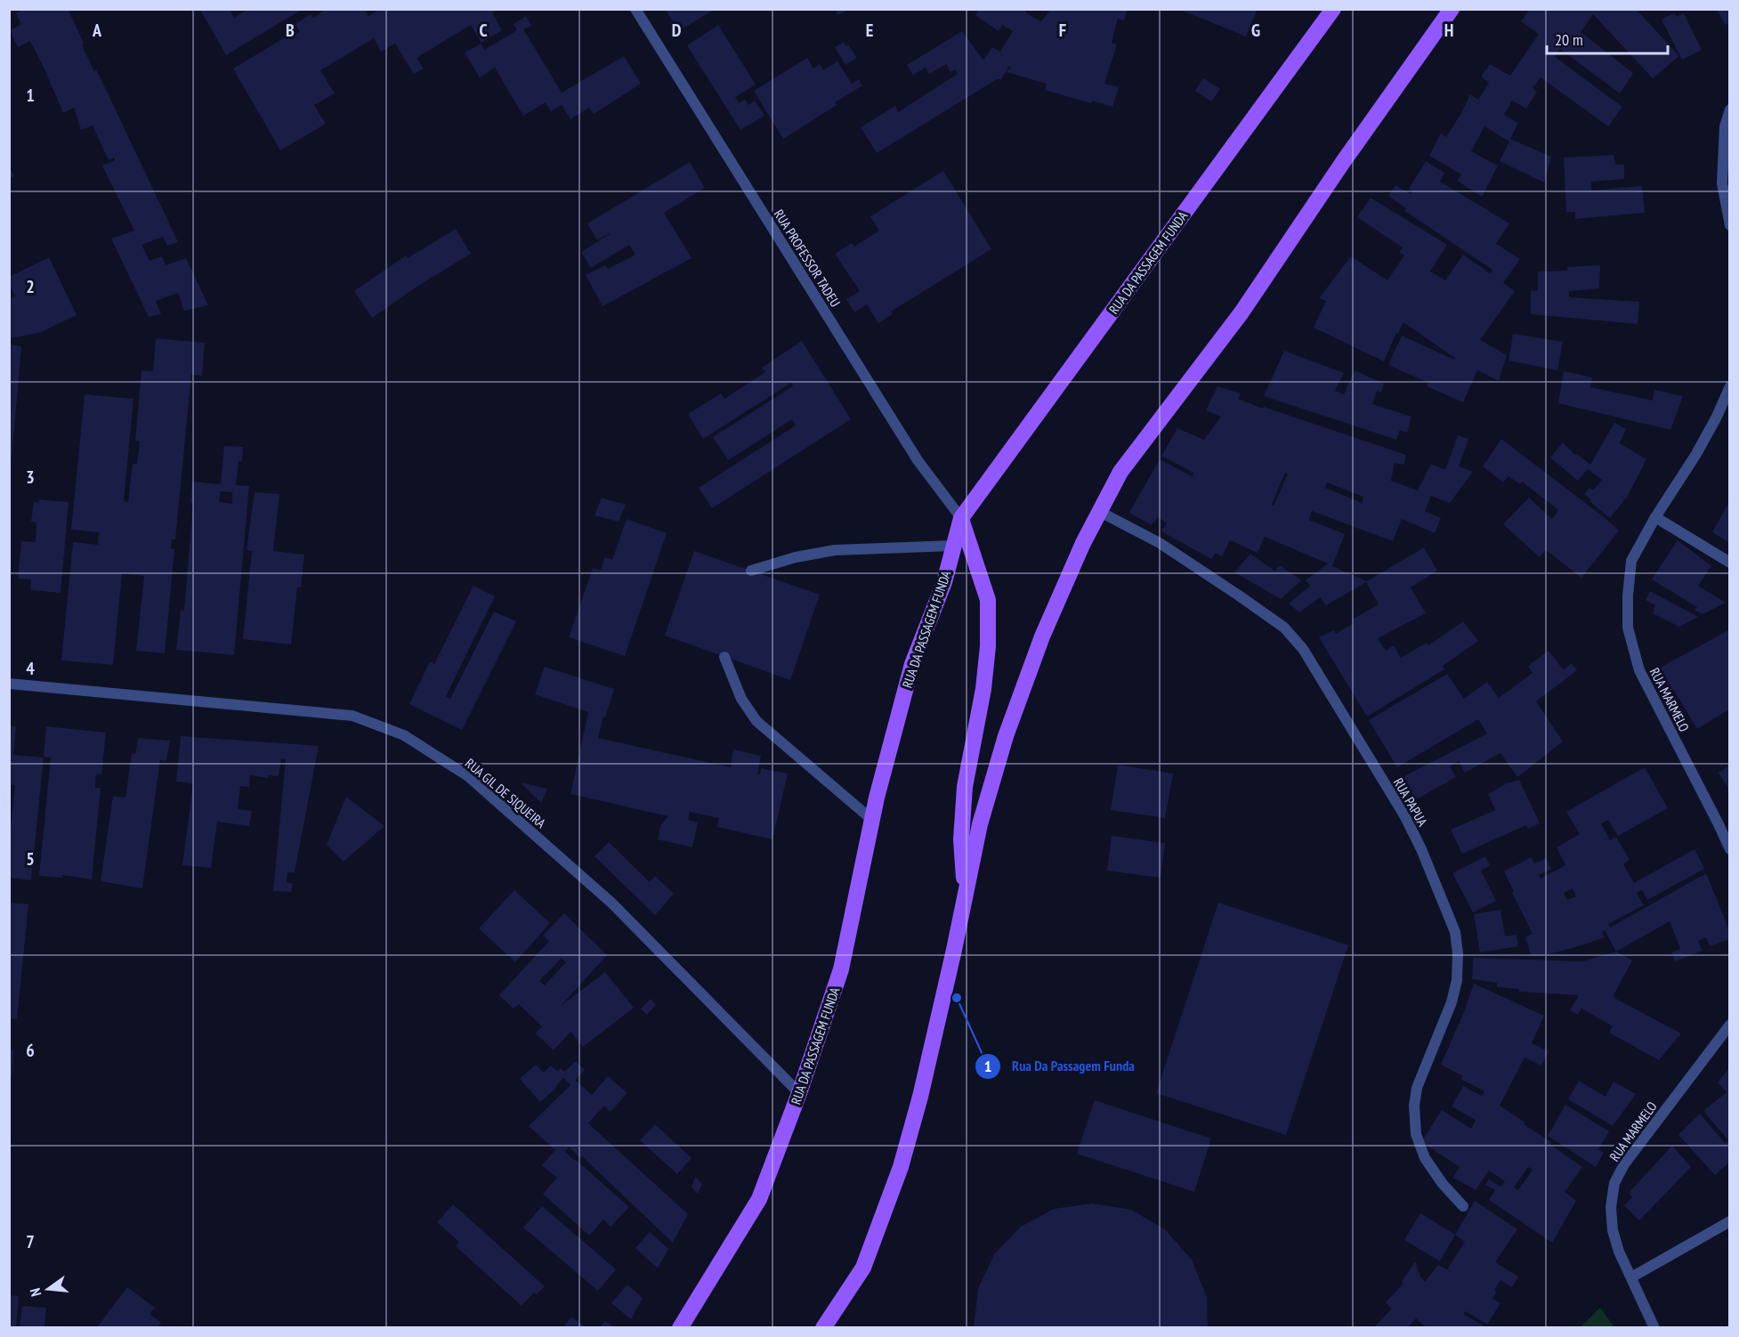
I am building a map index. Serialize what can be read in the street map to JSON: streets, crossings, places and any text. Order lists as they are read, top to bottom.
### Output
{
  "streets": {
    "main road": ["RUA DA PASSAGEM FUNDA"],
    "street": [
      "RUA PROFESSOR TADEU",
      "RUA MARMELO",
      "RUA GIL DE SIQUEIRA",
      "RUA PAPUA"
    ]
  },
  "crossings": [
    ["RUA PROFESSOR TADEU", "RUA DA PASSAGEM FUNDA"],
    ["RUA DA PASSAGEM FUNDA", "RUA GIL DE SIQUEIRA"]
  ],
  "places": ["Rua Da Passagem Funda"],
  "scale_bar": "20 m",
  "north": "left",
  "grid": {
    "columns": [
      "A",
      "B",
      "C",
      "D",
      "E",
      "F",
      "G",
      "H"
    ],
    "rows": [
      "1",
      "2",
      "3",
      "4",
      "5",
      "6",
      "7"
    ]
  }
}
